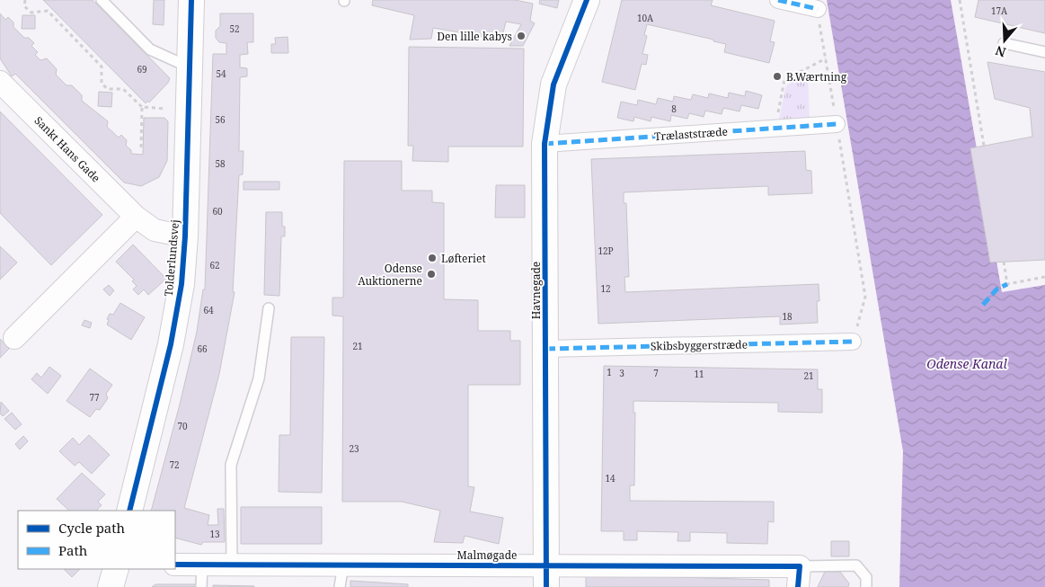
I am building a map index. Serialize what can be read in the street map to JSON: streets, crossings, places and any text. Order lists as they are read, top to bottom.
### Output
{
  "streets": {
    "street": [
      "Trælaststræde",
      "Sankt Hans Gade",
      "Tolderlundsvej",
      "Havnegade",
      "Skibsbyggerstræde",
      "Malmøgade"
    ]
  },
  "crossings": [
    ["Trælaststræde", "Havnegade"],
    ["Sankt Hans Gade", "Tolderlundsvej"],
    ["Havnegade", "Skibsbyggerstræde"],
    ["Havnegade", "Malmøgade"]
  ],
  "water": ["Odense Kanal"],
  "places": [
    "Den lille kabys",
    "B.Wærtning",
    "Løfteriet",
    "Odense Auktionerne"
  ],
  "house_numbers": [
    "17A",
    "10A",
    "52",
    "69",
    "54",
    "8",
    "56",
    "58",
    "60",
    "12P",
    "62",
    "12",
    "64",
    "18",
    "21",
    "66",
    "1",
    "3",
    "7",
    "11",
    "21",
    "77",
    "70",
    "23",
    "72",
    "14",
    "13"
  ],
  "legend": ["Cycle path", "Path"],
  "north": "bottom"
}
